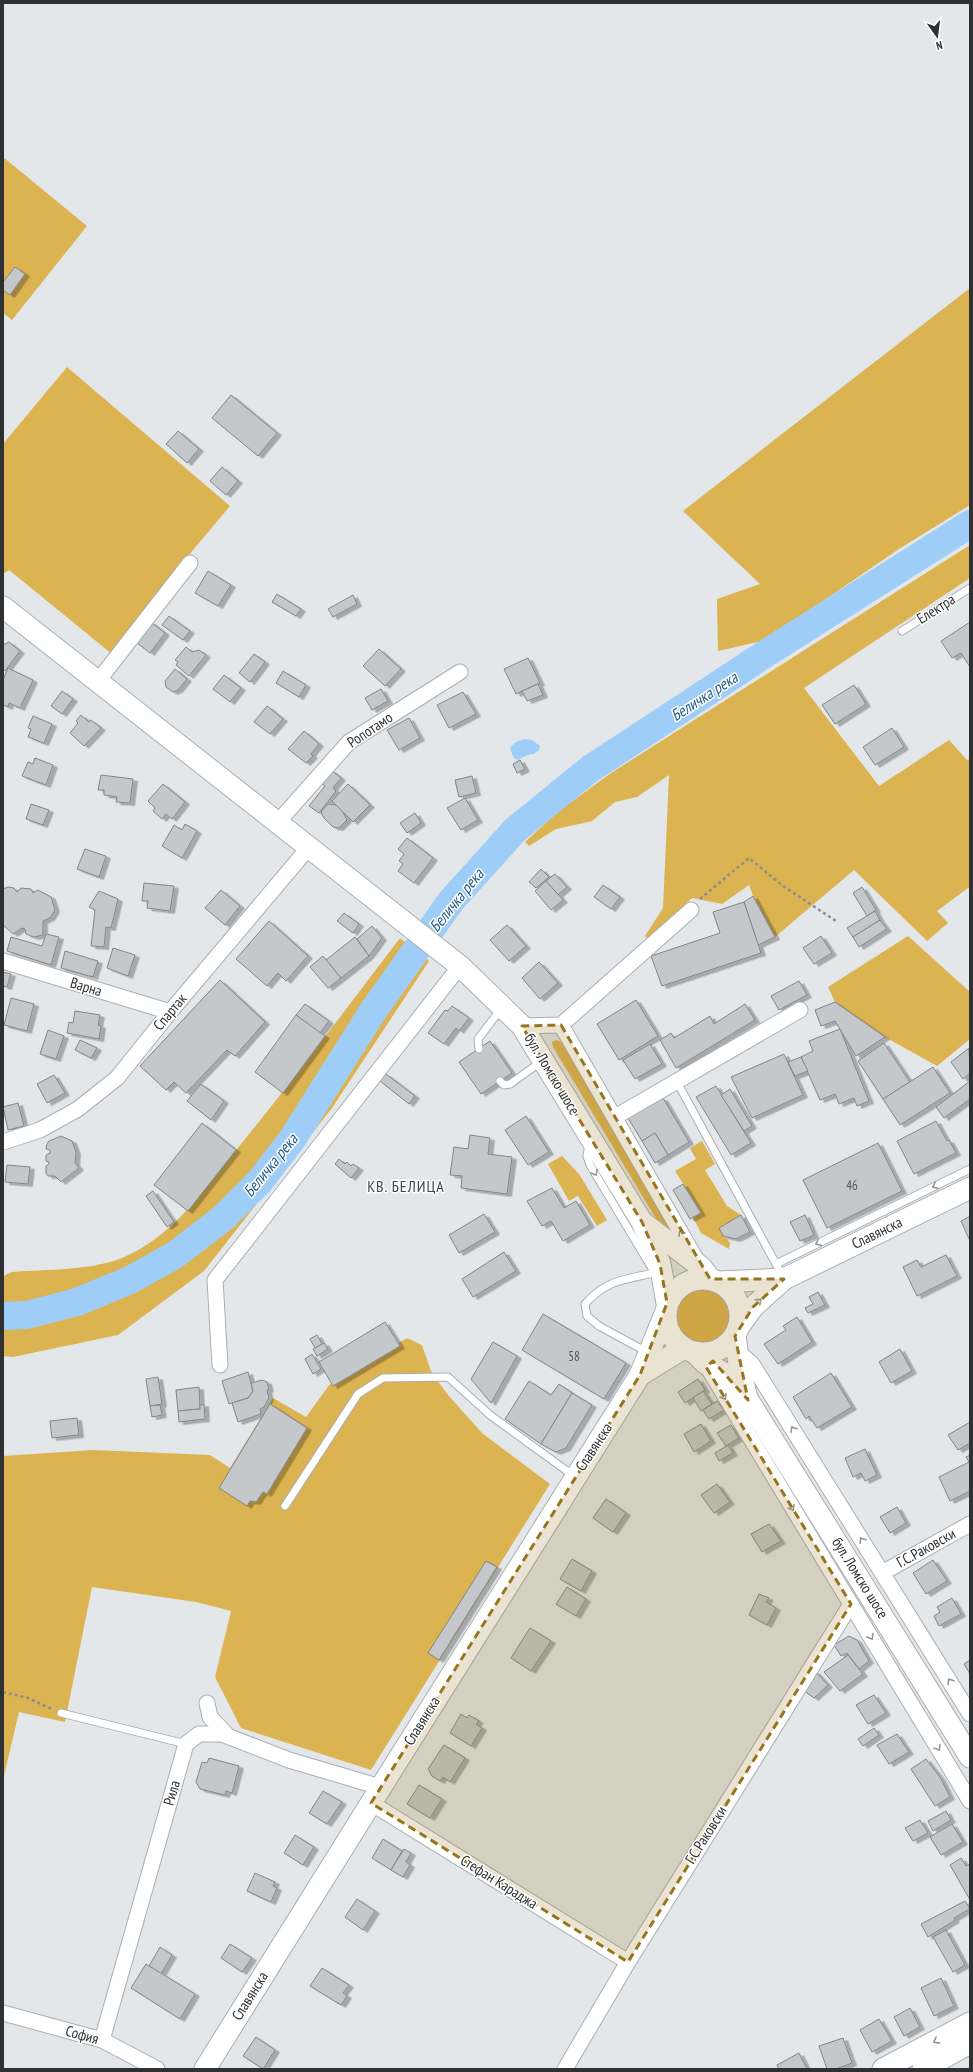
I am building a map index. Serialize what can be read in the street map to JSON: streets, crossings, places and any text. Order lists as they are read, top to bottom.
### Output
{
  "streets": {
    "main road": ["бул. Ломско шосе", "Славянска"],
    "street": [
      "Ропотамо",
      "Варна",
      "Спартак",
      "Г.С.Раковски",
      "Рила",
      "Стефан Караджа",
      "София"
    ],
    "lane": ["Електра"]
  },
  "crossings": [
    ["Ропотамо", "бул. Ломско шосе"],
    ["Варна", "Спартак"],
    ["Спартак", "бул. Ломско шосе"],
    ["бул. Ломско шосе", "Славянска"],
    ["Славянска", "Стефан Караджа"],
    ["Г.С.Раковски", "Стефан Караджа"],
    ["Рила", "София"]
  ],
  "districts": ["КВ. БЕЛИЦА"],
  "water": ["Беличка река"],
  "house_numbers": ["46", "58"],
  "north": "bottom"
}
